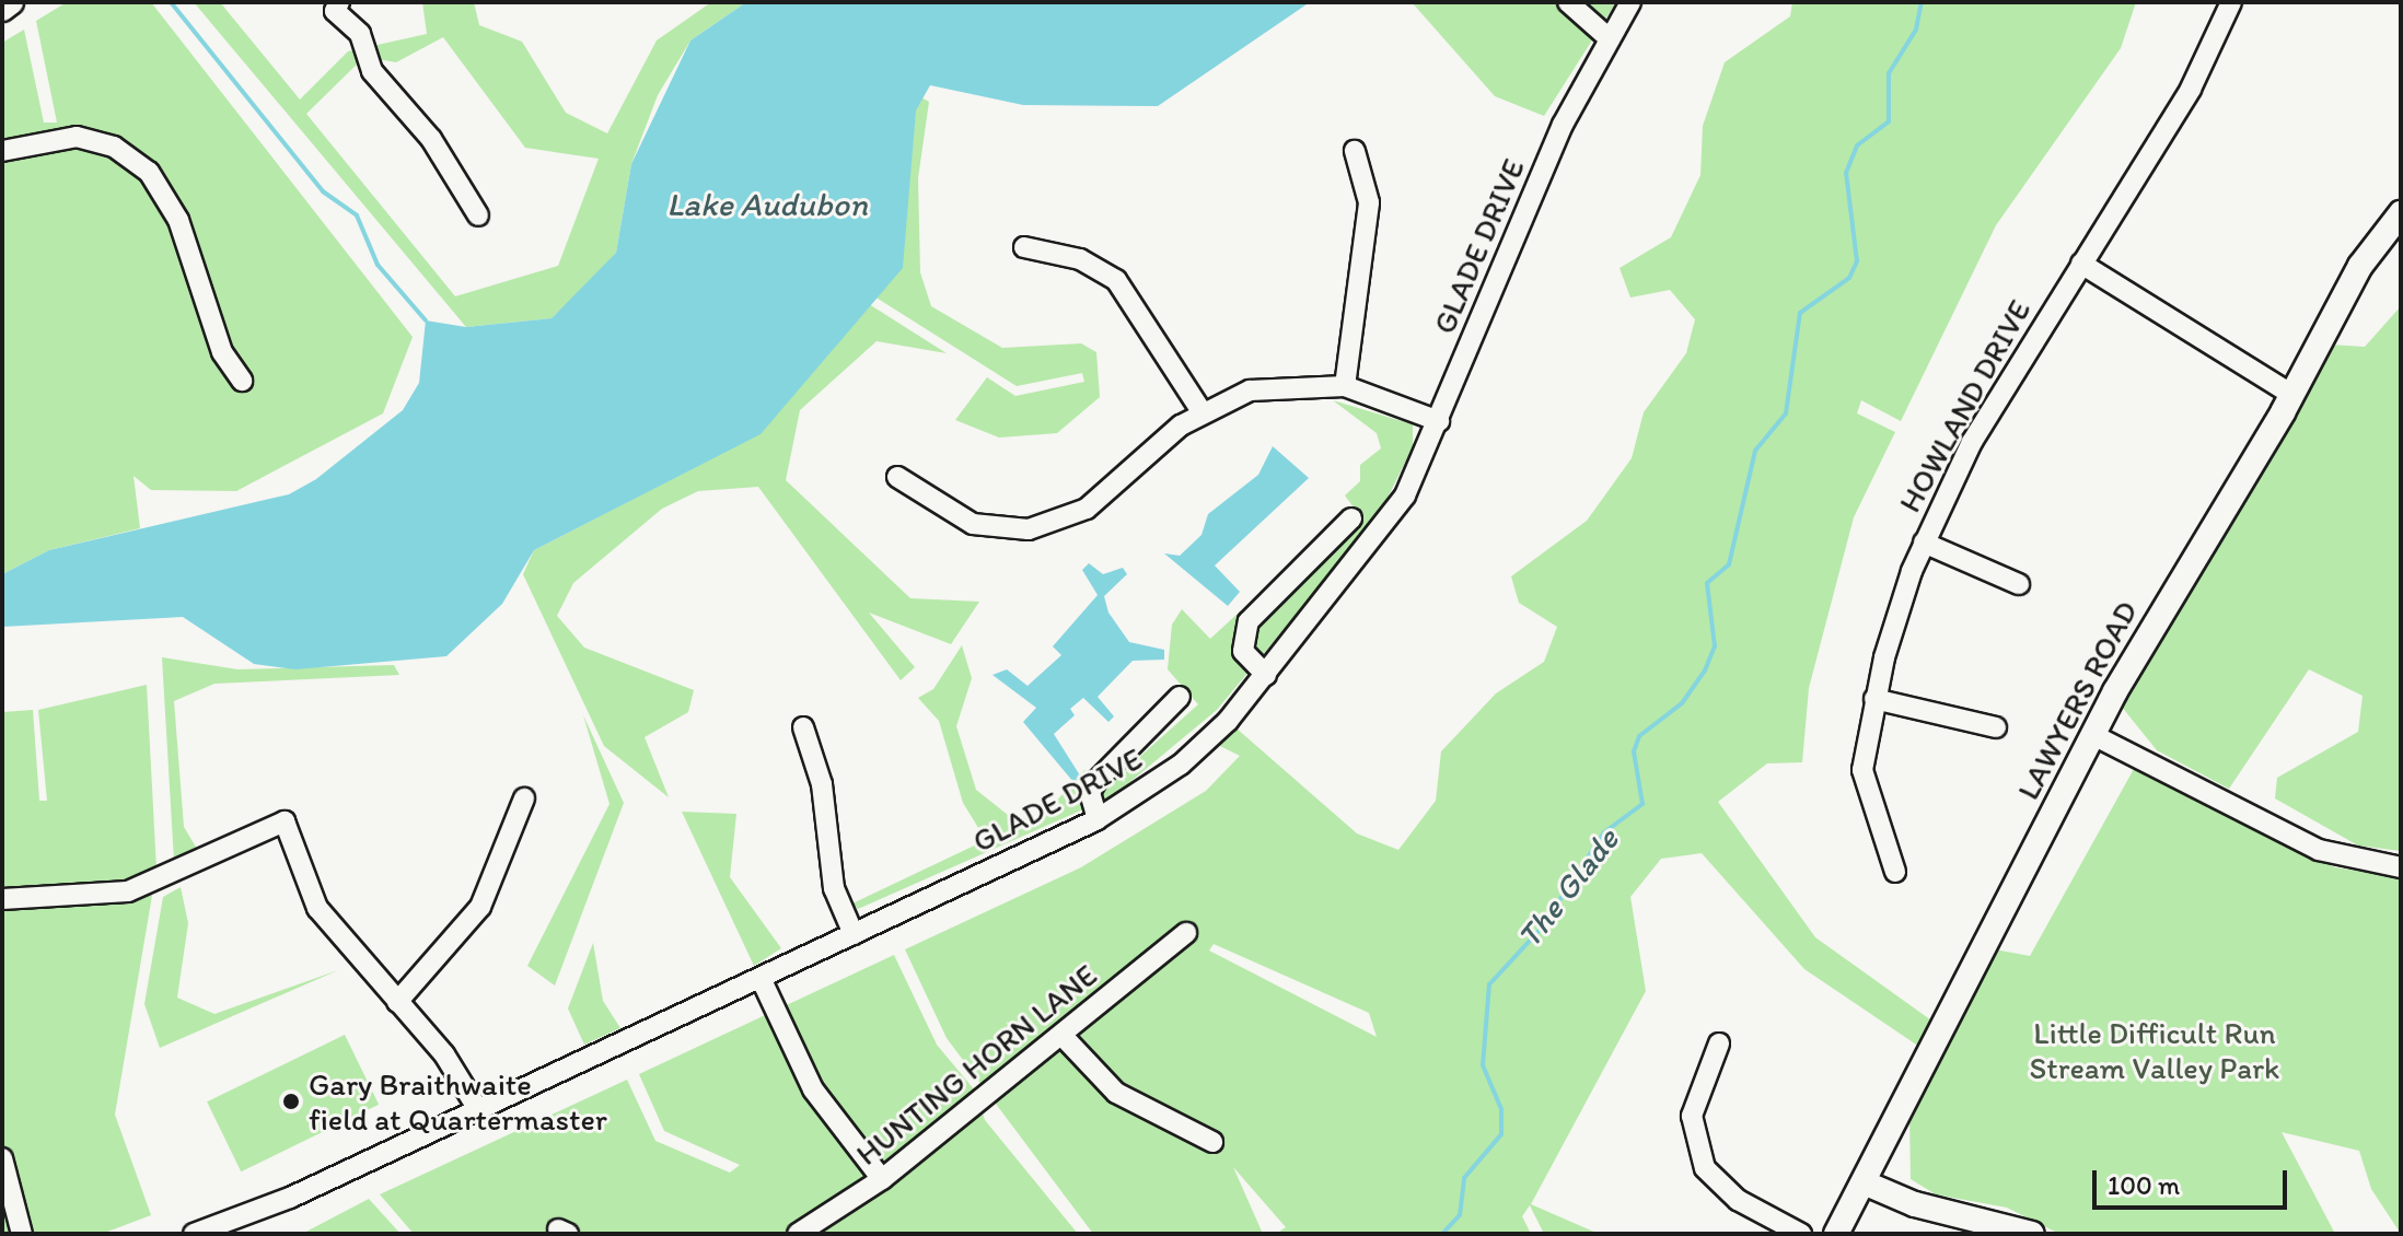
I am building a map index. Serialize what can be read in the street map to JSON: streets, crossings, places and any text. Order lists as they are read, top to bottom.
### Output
{
  "streets": {
    "main road": ["LAWYERS ROAD"],
    "street": ["GLADE DRIVE", "HOWLAND DRIVE", "HUNTING HORN LANE"]
  },
  "water": ["Lake Audubon", "The Glade"],
  "parks": ["Little Difficult Run Stream Valley Park"],
  "places": ["Gary Braithwaite field at Quartermaster"],
  "scale_bar": "100 m"
}
